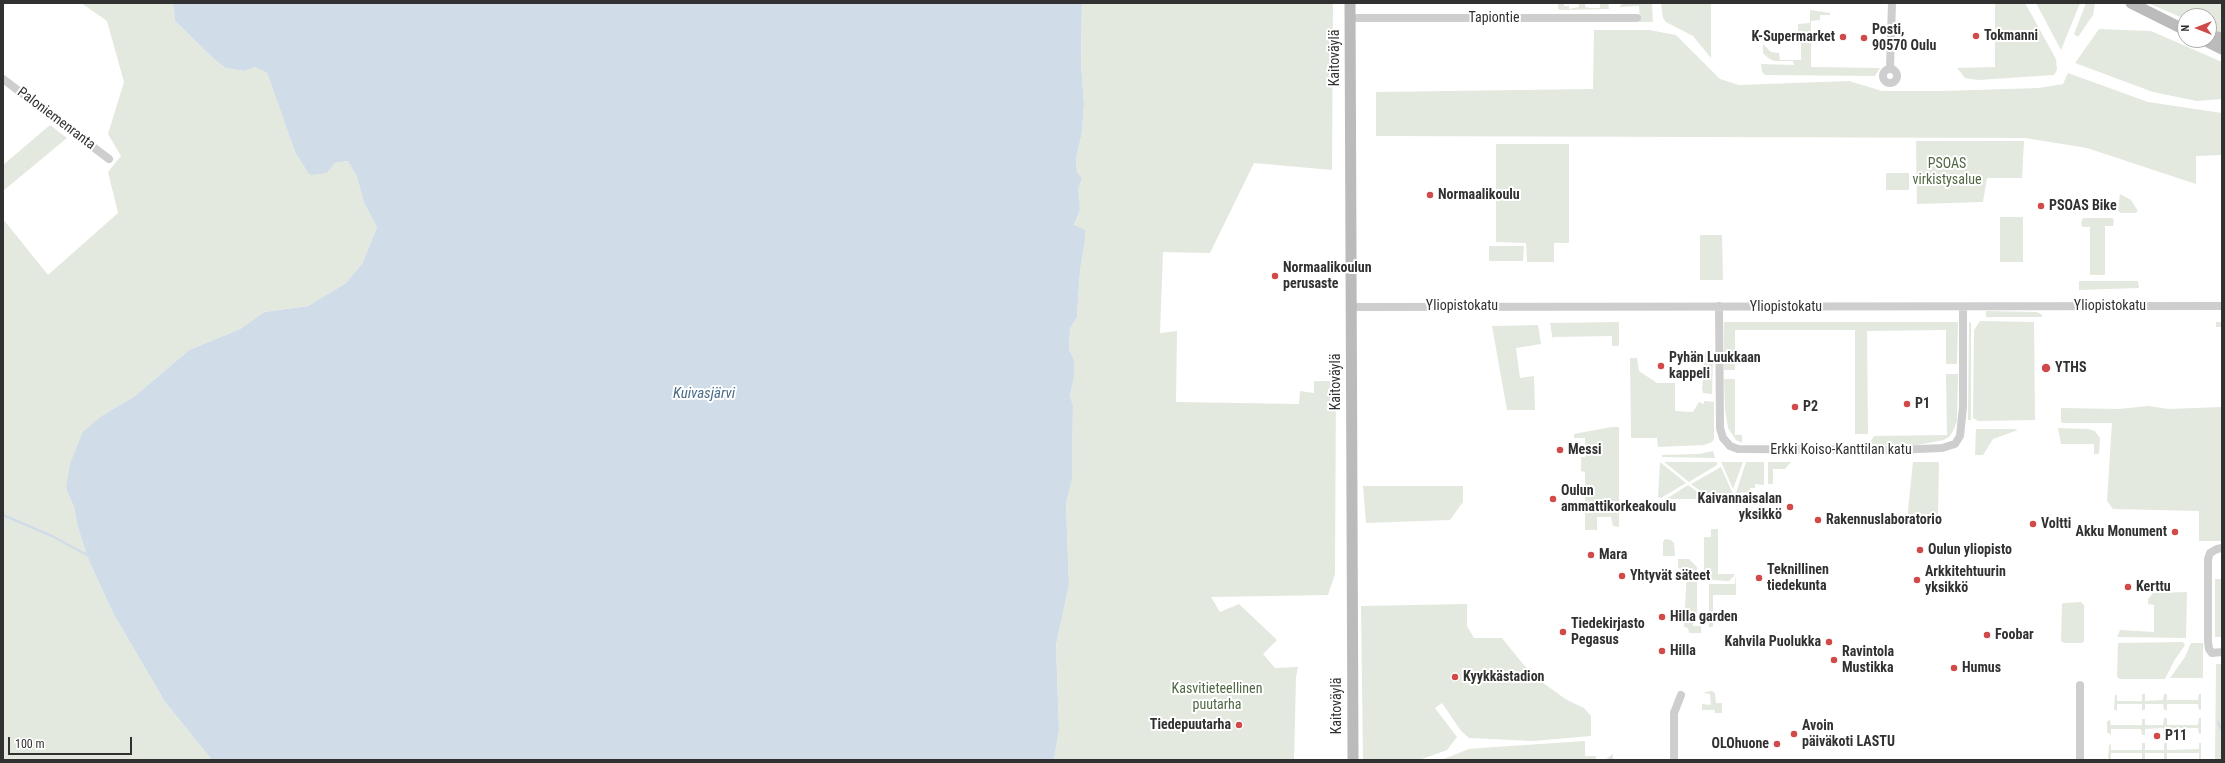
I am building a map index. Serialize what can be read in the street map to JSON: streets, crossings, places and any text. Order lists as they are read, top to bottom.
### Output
{
  "streets": {
    "street": [
      "Tapiontie",
      "Kaitoväylä",
      "Paloniemenranta",
      "Yliopistokatu",
      "Erkki Koiso-Kanttilan katu"
    ]
  },
  "crossings": [
    ["Tapiontie", "Kaitoväylä"],
    ["Kaitoväylä", "Yliopistokatu"],
    ["Yliopistokatu", "Erkki Koiso-Kanttilan katu"]
  ],
  "water": ["Kuivasjärvi"],
  "parks": ["PSOAS virkistysalue", "Kasvitieteellinen puutarha"],
  "places": [
    "Tokmanni",
    "K-Supermarket",
    "Posti, 90570 Oulu",
    "Normaalikoulu",
    "PSOAS Bike",
    "Normaalikoulun perusaste",
    "Pyhän Luukkaan kappeli",
    "YTHS",
    "P1",
    "P2",
    "Messi",
    "Oulun ammattikorkeakoulu",
    "Kaivannaisalan yksikkö",
    "Rakennuslaboratorio",
    "Voltti",
    "Akku Monument",
    "Oulun yliopisto",
    "Mara",
    "Yhtyvät säteet",
    "Teknillinen tiedekunta",
    "Arkkitehtuurin yksikkö",
    "Kerttu",
    "Hilla garden",
    "Tiedekirjasto Pegasus",
    "Foobar",
    "Kahvila Puolukka",
    "Hilla",
    "Ravintola Mustikka",
    "Humus",
    "Kyykkästadion",
    "Tiedepuutarha",
    "Avoin päiväkoti LASTU",
    "P11",
    "OLOhuone"
  ],
  "scale_bar": "100 m",
  "north": "left"
}
